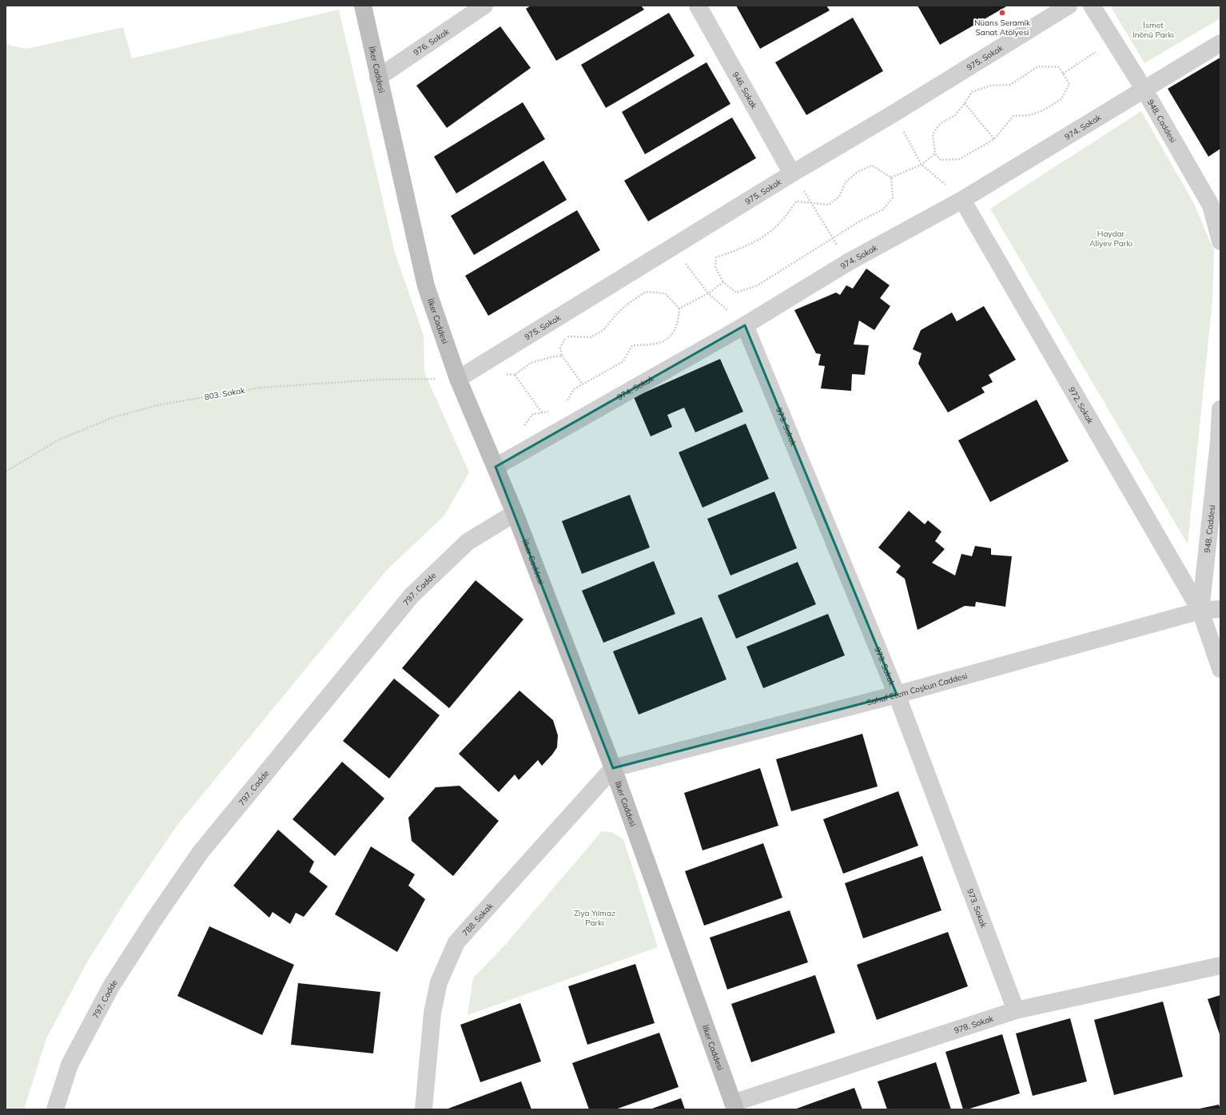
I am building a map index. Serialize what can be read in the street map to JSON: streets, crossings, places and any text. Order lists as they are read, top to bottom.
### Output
{
  "streets": {
    "main road": ["İlker Caddesi"],
    "street": [
      "976. Sokak",
      "975. Sokak",
      "946. Sokak",
      "948. Caddesi",
      "974. Sokak",
      "972. Sokak",
      "973. Sokak",
      "797. Cadde",
      "Sahaf Etem Coşkun Caddesi",
      "788. Sokak",
      "978. Sokak"
    ],
    "path": ["803. Sokak"]
  },
  "crossings": [
    ["976. Sokak", "İlker Caddesi"],
    ["975. Sokak", "İlker Caddesi"],
    ["975. Sokak", "946. Sokak"],
    ["975. Sokak", "803. Sokak"],
    ["İlker Caddesi", "974. Sokak"],
    ["İlker Caddesi", "803. Sokak"],
    ["İlker Caddesi", "797. Cadde"],
    ["İlker Caddesi", "Sahaf Etem Coşkun Caddesi"],
    ["İlker Caddesi", "788. Sokak"],
    ["İlker Caddesi", "978. Sokak"],
    ["948. Caddesi", "974. Sokak"],
    ["948. Caddesi", "972. Sokak"],
    ["948. Caddesi", "Sahaf Etem Coşkun Caddesi"],
    ["974. Sokak", "972. Sokak"],
    ["974. Sokak", "973. Sokak"],
    ["972. Sokak", "Sahaf Etem Coşkun Caddesi"],
    ["973. Sokak", "Sahaf Etem Coşkun Caddesi"],
    ["973. Sokak", "978. Sokak"],
    ["Sahaf Etem Coşkun Caddesi", "788. Sokak"]
  ],
  "parks": ["İsmet İnönü Parkı", "Haydar Aliyev Parkı", "Ziya Yılmaz Parkı"],
  "places": ["Nüans Seramik Sanat Atölyesi"]
}
